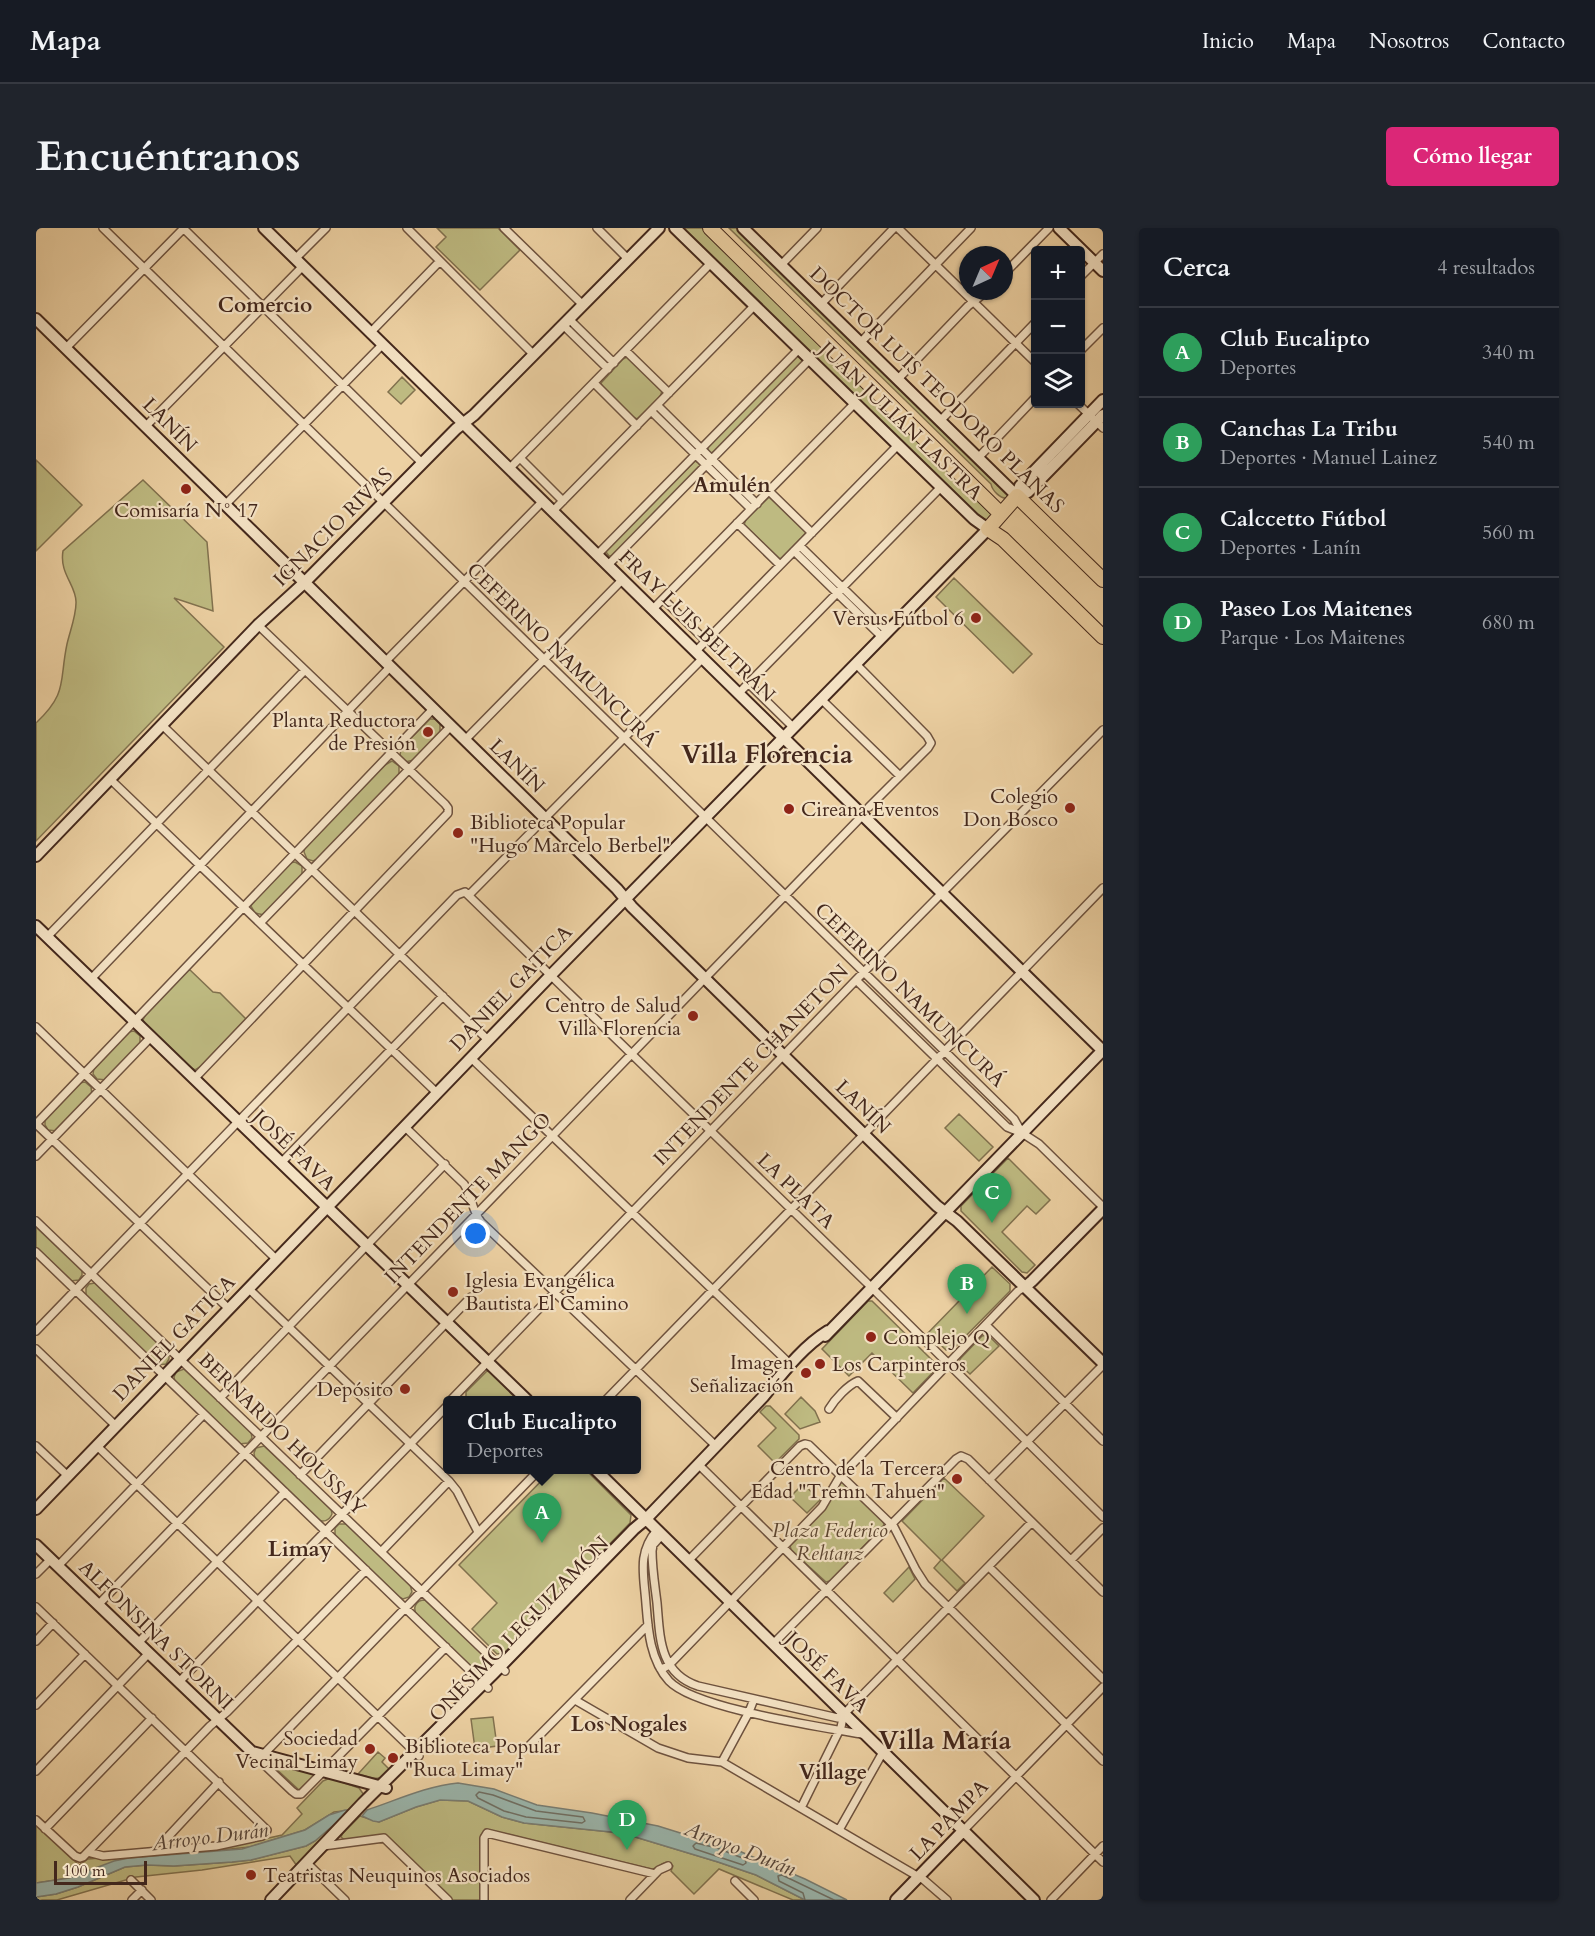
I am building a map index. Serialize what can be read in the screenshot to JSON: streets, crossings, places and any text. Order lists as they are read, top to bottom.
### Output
{
  "streets": {
    "highway": ["DOCTOR LUIS TEODORO PLANAS", "JUAN JULIÁN LASTRA", "DANIEL GATICA"],
    "street": [
      "LANÍN",
      "IGNACIO RIVAS",
      "FRAY LUIS BELTRÁN",
      "CEFERINO NAMUNCURÁ",
      "INTENDENTE CHANETON",
      "JOSÉ FAVA",
      "LA PLATA",
      "INTENDENTE MANGO",
      "BERNARDO HOUSSAY",
      "ONÉSIMO LEGUIZAMÓN",
      "ALFONSINA STORNI",
      "LA PAMPA"
    ]
  },
  "crossings": [
    ["DOCTOR LUIS TEODORO PLANAS", "DANIEL GATICA"],
    ["JUAN JULIÁN LASTRA", "DANIEL GATICA"],
    ["LANÍN", "IGNACIO RIVAS"],
    ["LANÍN", "DANIEL GATICA"],
    ["LANÍN", "INTENDENTE CHANETON"],
    ["LANÍN", "INTENDENTE MANGO"],
    ["LANÍN", "ONÉSIMO LEGUIZAMÓN"],
    ["IGNACIO RIVAS", "FRAY LUIS BELTRÁN"],
    ["IGNACIO RIVAS", "CEFERINO NAMUNCURÁ"],
    ["FRAY LUIS BELTRÁN", "DANIEL GATICA"],
    ["FRAY LUIS BELTRÁN", "INTENDENTE CHANETON"],
    ["FRAY LUIS BELTRÁN", "INTENDENTE MANGO"],
    ["FRAY LUIS BELTRÁN", "ONÉSIMO LEGUIZAMÓN"],
    ["CEFERINO NAMUNCURÁ", "DANIEL GATICA"],
    ["CEFERINO NAMUNCURÁ", "INTENDENTE CHANETON"],
    ["CEFERINO NAMUNCURÁ", "INTENDENTE MANGO"],
    ["CEFERINO NAMUNCURÁ", "ONÉSIMO LEGUIZAMÓN"],
    ["DANIEL GATICA", "JOSÉ FAVA"],
    ["DANIEL GATICA", "LA PLATA"],
    ["DANIEL GATICA", "INTENDENTE MANGO"],
    ["DANIEL GATICA", "BERNARDO HOUSSAY"],
    ["INTENDENTE CHANETON", "JOSÉ FAVA"],
    ["INTENDENTE CHANETON", "LA PLATA"],
    ["JOSÉ FAVA", "INTENDENTE MANGO"],
    ["JOSÉ FAVA", "ONÉSIMO LEGUIZAMÓN"],
    ["JOSÉ FAVA", "LA PAMPA"],
    ["LA PLATA", "INTENDENTE MANGO"],
    ["LA PLATA", "ONÉSIMO LEGUIZAMÓN"],
    ["INTENDENTE MANGO", "BERNARDO HOUSSAY"],
    ["INTENDENTE MANGO", "ALFONSINA STORNI"],
    ["BERNARDO HOUSSAY", "ONÉSIMO LEGUIZAMÓN"],
    ["ONÉSIMO LEGUIZAMÓN", "ALFONSINA STORNI"]
  ],
  "districts": [
    "Comercio",
    "Amulén",
    "Villa Florencia",
    "Limay",
    "Los Nogales",
    "Villa María",
    "Village"
  ],
  "water": ["Arroyo Durán"],
  "parks": ["Plaza Federico Rehtanz"],
  "places": [
    "Comisaría N° 17",
    "Versus Fútbol 6",
    "Planta Reductora de Presión",
    "Colegio Don Bosco",
    "Cireana Eventos",
    "Biblioteca Popular \"Hugo Marcelo Berbel\"",
    "Centro de Salud Villa Florencia",
    "Iglesia Evangélica Bautista El Camino",
    "Complejo Q",
    "Los Carpinteros",
    "Imagen Señalización",
    "Depósito",
    "Centro de la Tercera Edad \"Tremn Tahuen\"",
    "Sociedad Vecinal Limay",
    "Biblioteca Popular \"Ruca Limay\"",
    "Teatristas Neuquinos Asociados"
  ],
  "scale_bar": "100 m",
  "north": "top right",
  "page": {
    "header": "Mapa",
    "nav": [
      "Inicio",
      "Mapa",
      "Nosotros",
      "Contacto"
    ],
    "buttons": "Cómo llegar",
    "title": "Encuéntranos",
    "heading": ["Cerca", "4 resultados"],
    "map_buttons": ["+", "−"],
    "list": [
      {
        "mark": "A",
        "name": "Club Eucalipto",
        "note": "Deportes",
        "value": "340 m"
      },
      {
        "mark": "B",
        "name": "Canchas La Tribu",
        "note": "Deportes · Manuel Lainez",
        "value": "540 m"
      },
      {
        "mark": "C",
        "name": "Calccetto Fútbol",
        "note": "Deportes · Lanín",
        "value": "560 m"
      },
      {
        "mark": "D",
        "name": "Paseo Los Maitenes",
        "note": "Parque · Los Maitenes",
        "value": "680 m"
      }
    ],
    "pins": [
      "C",
      "B",
      "A",
      "D"
    ],
    "popup": ["Club Eucalipto", "Deportes"],
    "scale": "100 m"
  }
}
